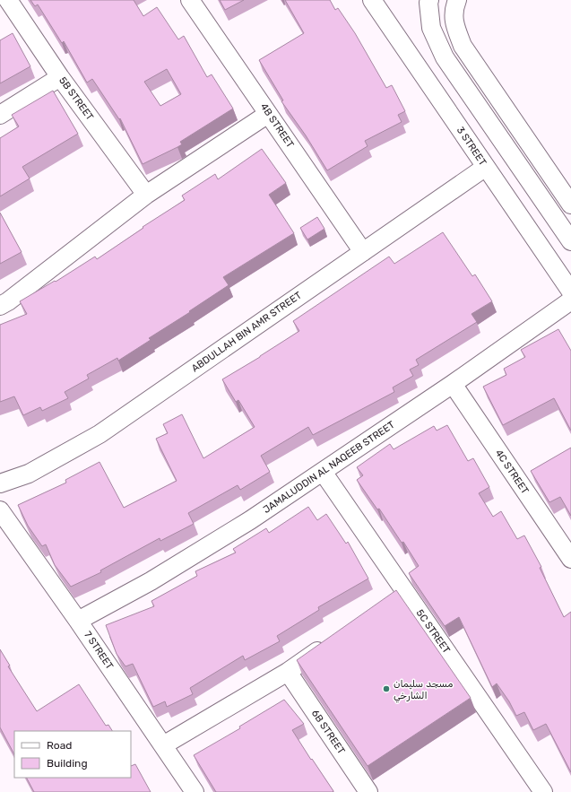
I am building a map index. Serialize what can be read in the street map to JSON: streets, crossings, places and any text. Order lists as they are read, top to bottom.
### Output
{
  "streets": {
    "street": [
      "5B STREET",
      "4B STREET",
      "3 STREET",
      "ABDULLAH BIN AMR STREET",
      "JAMALUDDIN AL NAQEEB STREET",
      "4C STREET",
      "5C STREET",
      "7 STREET",
      "6B STREET"
    ]
  },
  "crossings": [
    ["4B STREET", "ABDULLAH BIN AMR STREET"],
    ["3 STREET", "ABDULLAH BIN AMR STREET"],
    ["JAMALUDDIN AL NAQEEB STREET", "4C STREET"],
    ["JAMALUDDIN AL NAQEEB STREET", "5C STREET"],
    ["JAMALUDDIN AL NAQEEB STREET", "7 STREET"]
  ],
  "places": ["مسجد سليمان الشارخي"],
  "legend": ["Road", "Building"]
}
